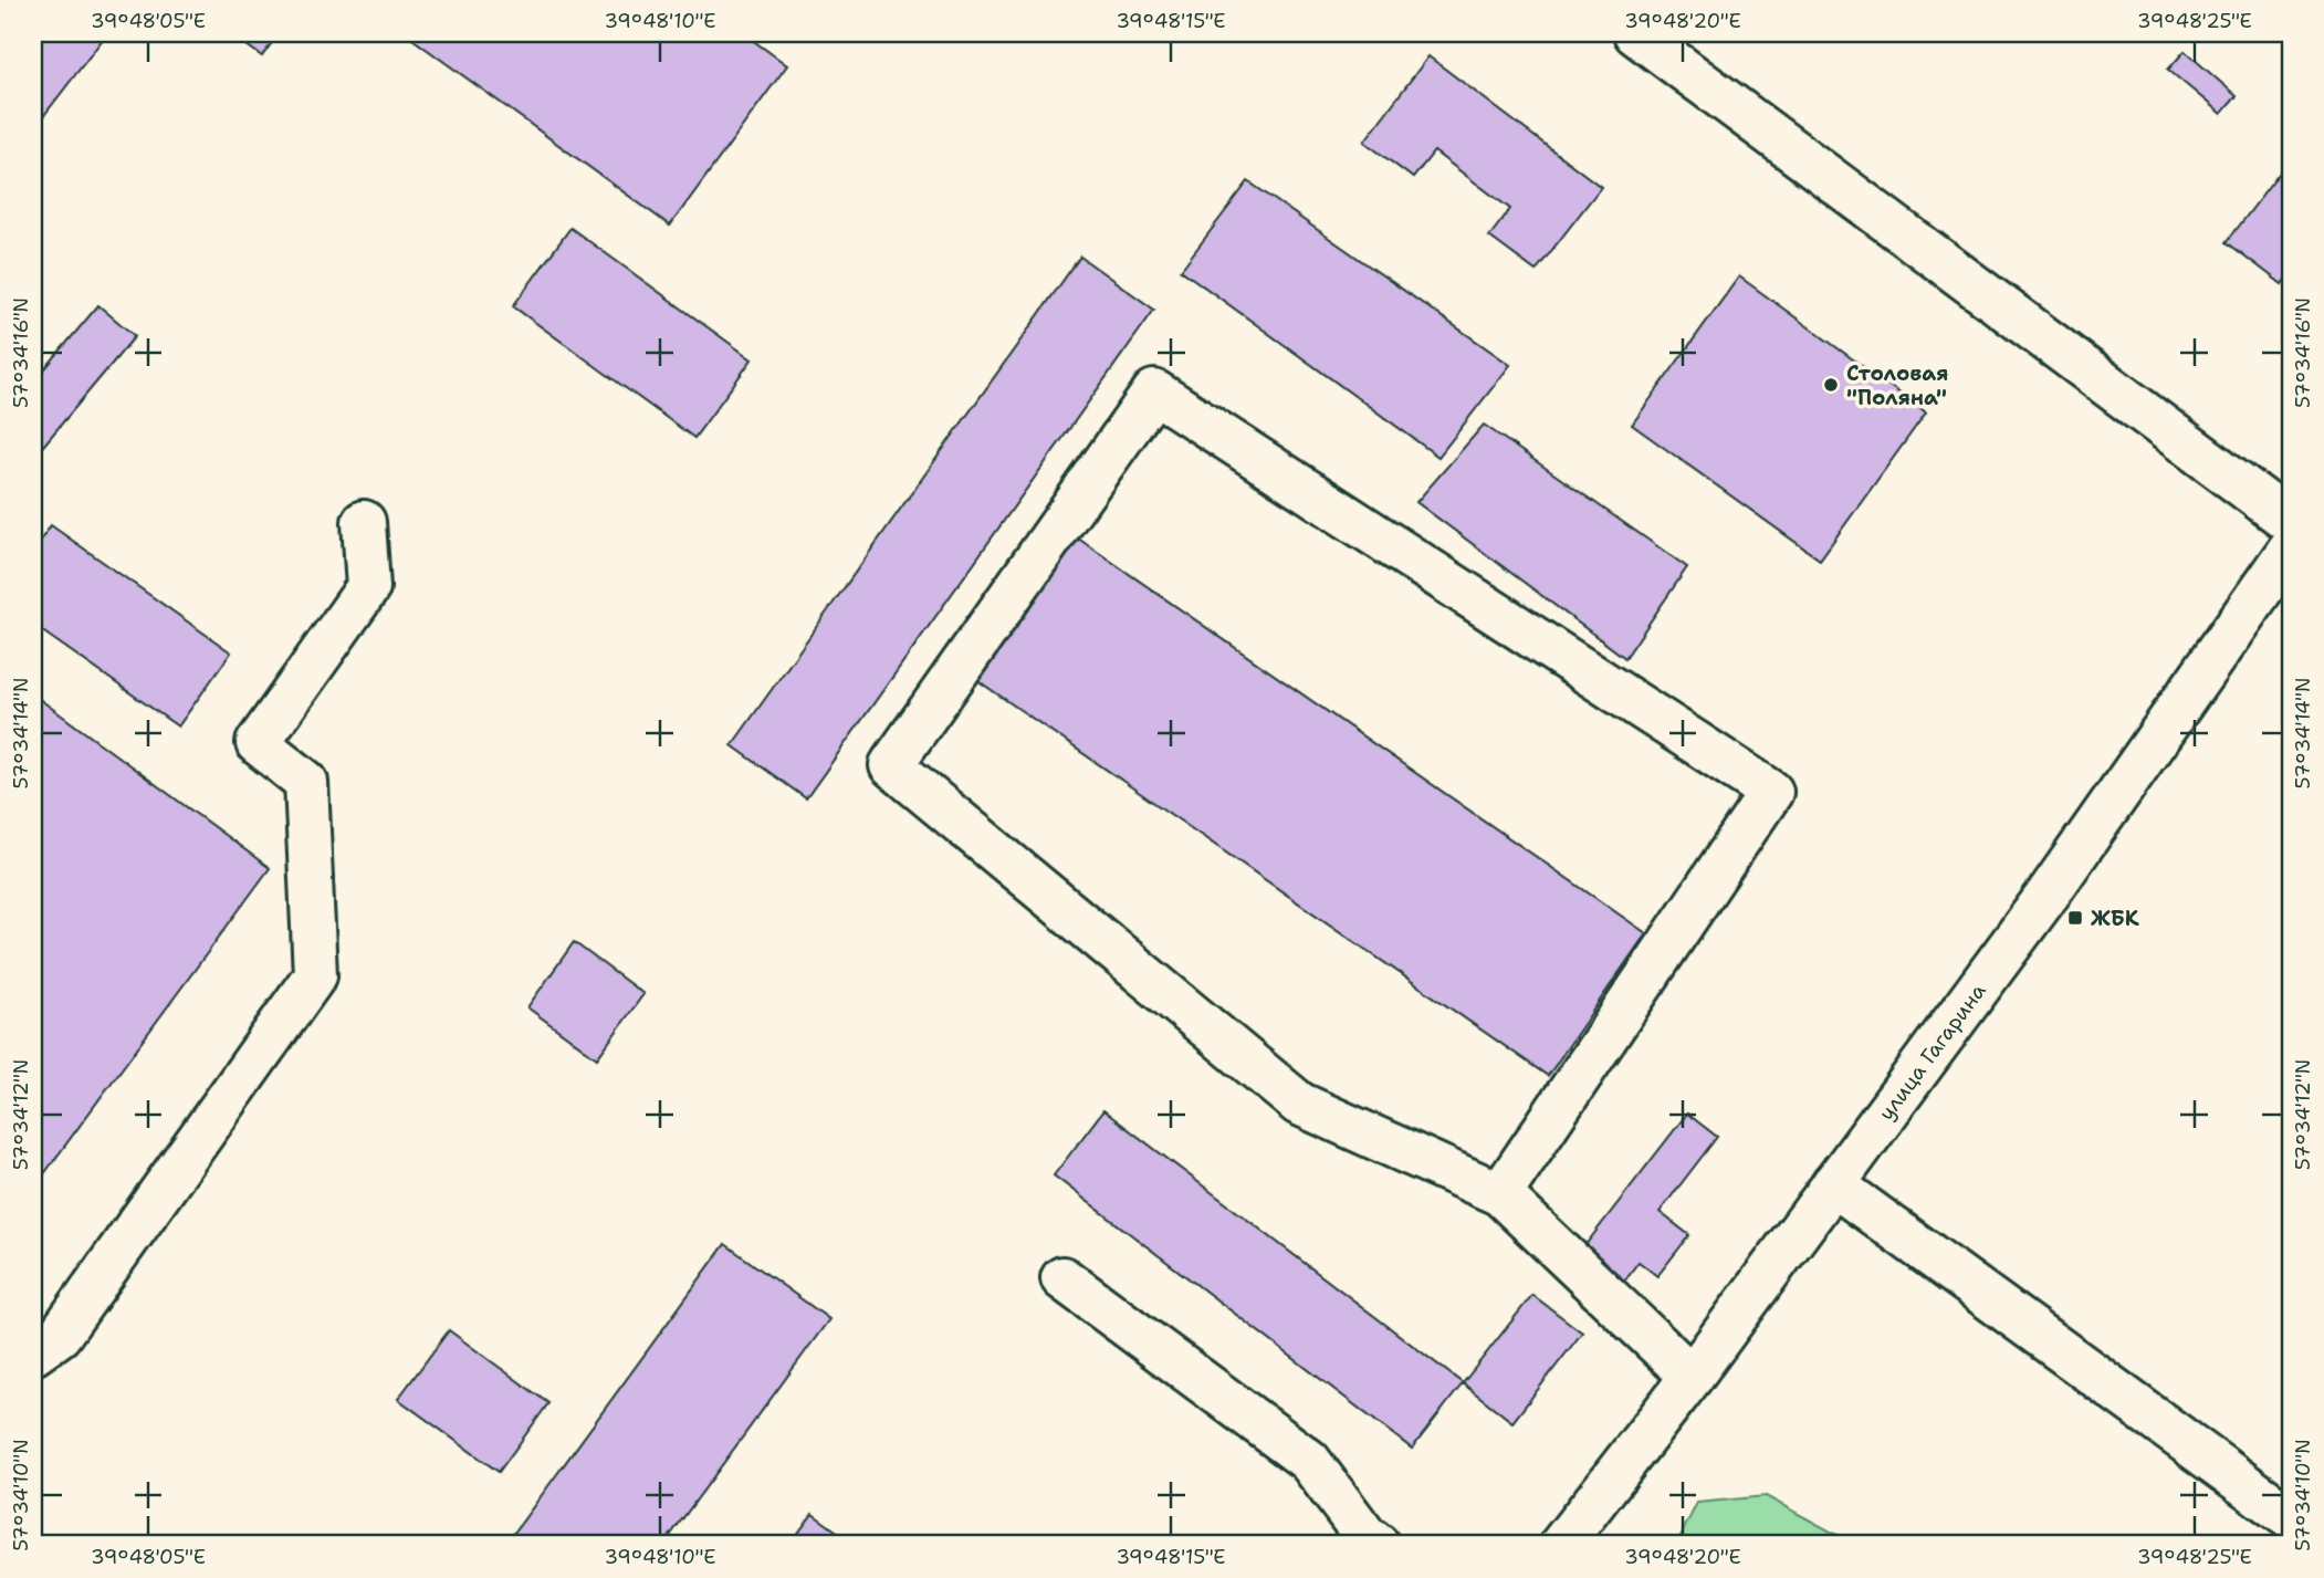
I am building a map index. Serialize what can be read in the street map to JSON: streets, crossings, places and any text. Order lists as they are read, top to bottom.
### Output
{
  "streets": {
    "main road": ["улица Гагарина"]
  },
  "places": {
    "other": ["Столовая \"Поляна\""],
    "transit": ["ЖБК"]
  },
  "coordinates": [
    "39°48'05\"E",
    "39°48'10\"E",
    "39°48'15\"E",
    "39°48'20\"E",
    "39°48'25\"E",
    "57°34'16\"N",
    "57°34'14\"N",
    "57°34'12\"N",
    "57°34'10\"N"
  ]
}
